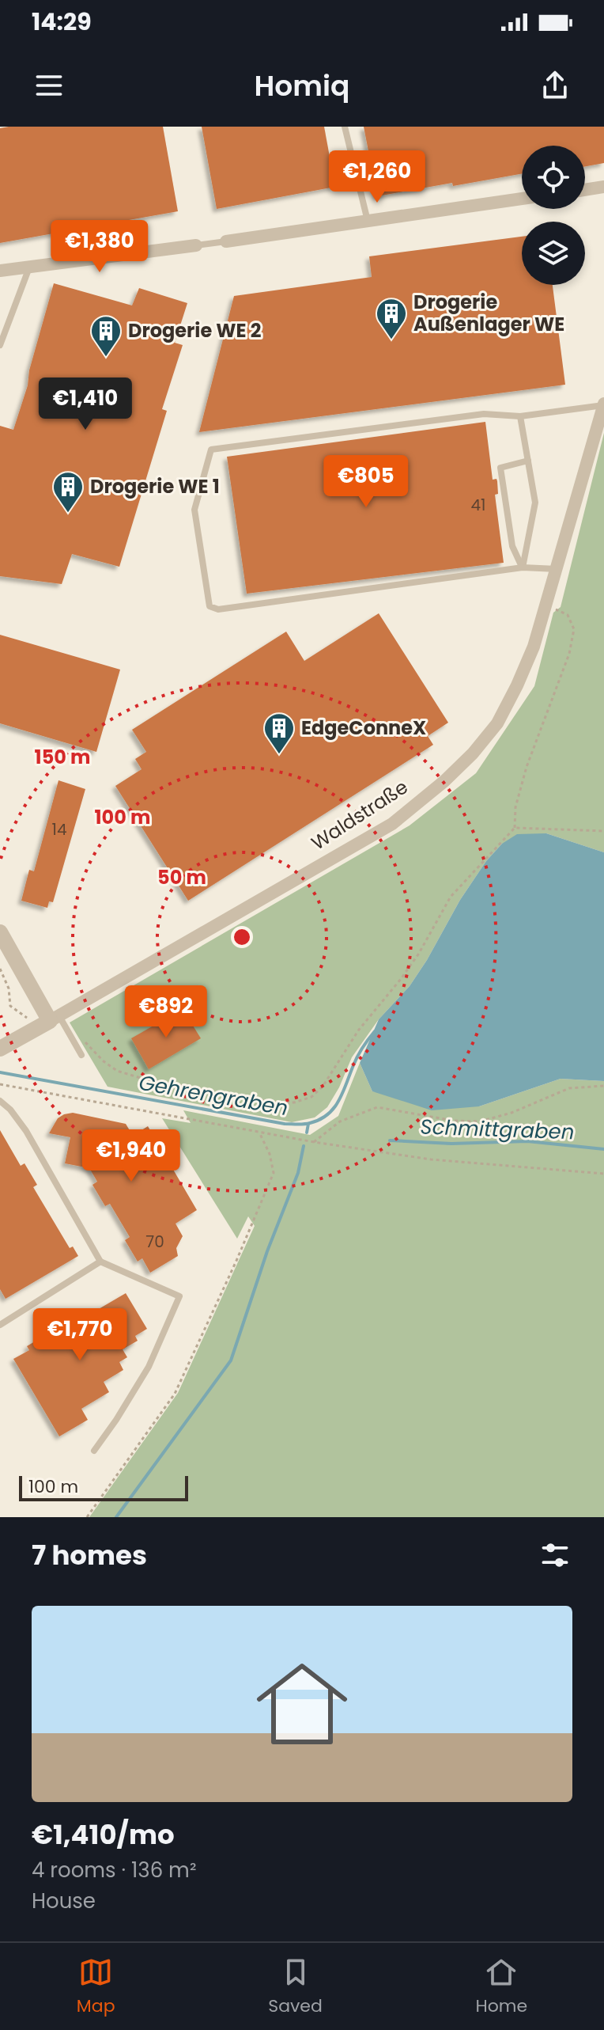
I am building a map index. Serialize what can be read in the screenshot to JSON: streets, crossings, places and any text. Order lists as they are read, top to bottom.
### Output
{
  "streets": {
    "street": ["Waldstraße"]
  },
  "water": ["Gehrengraben", "Schmittgraben"],
  "places": {
    "building": [
      "Drogerie Außenlager WE",
      "Drogerie WE 2",
      "Drogerie WE 1",
      "EdgeConneX"
    ]
  },
  "house_numbers": ["41", "14", "70"],
  "scale_bar": "100 m",
  "page": {
    "status": "14:29",
    "header": "Homiq",
    "price": [
      "€1,260",
      "€1,380",
      "€1,410",
      "€805",
      "€892",
      "€1,940",
      "€1,770"
    ],
    "scale": "100 m",
    "heading": "7 homes",
    "list": [
      {
        "name": "€1,410/mo",
        "note": "4 rooms · 136 m² · House"
      }
    ],
    "tabs": ["Map", "Saved", "Home"]
  },
  "rings": ["150 m", "100 m", "50 m"]
}
